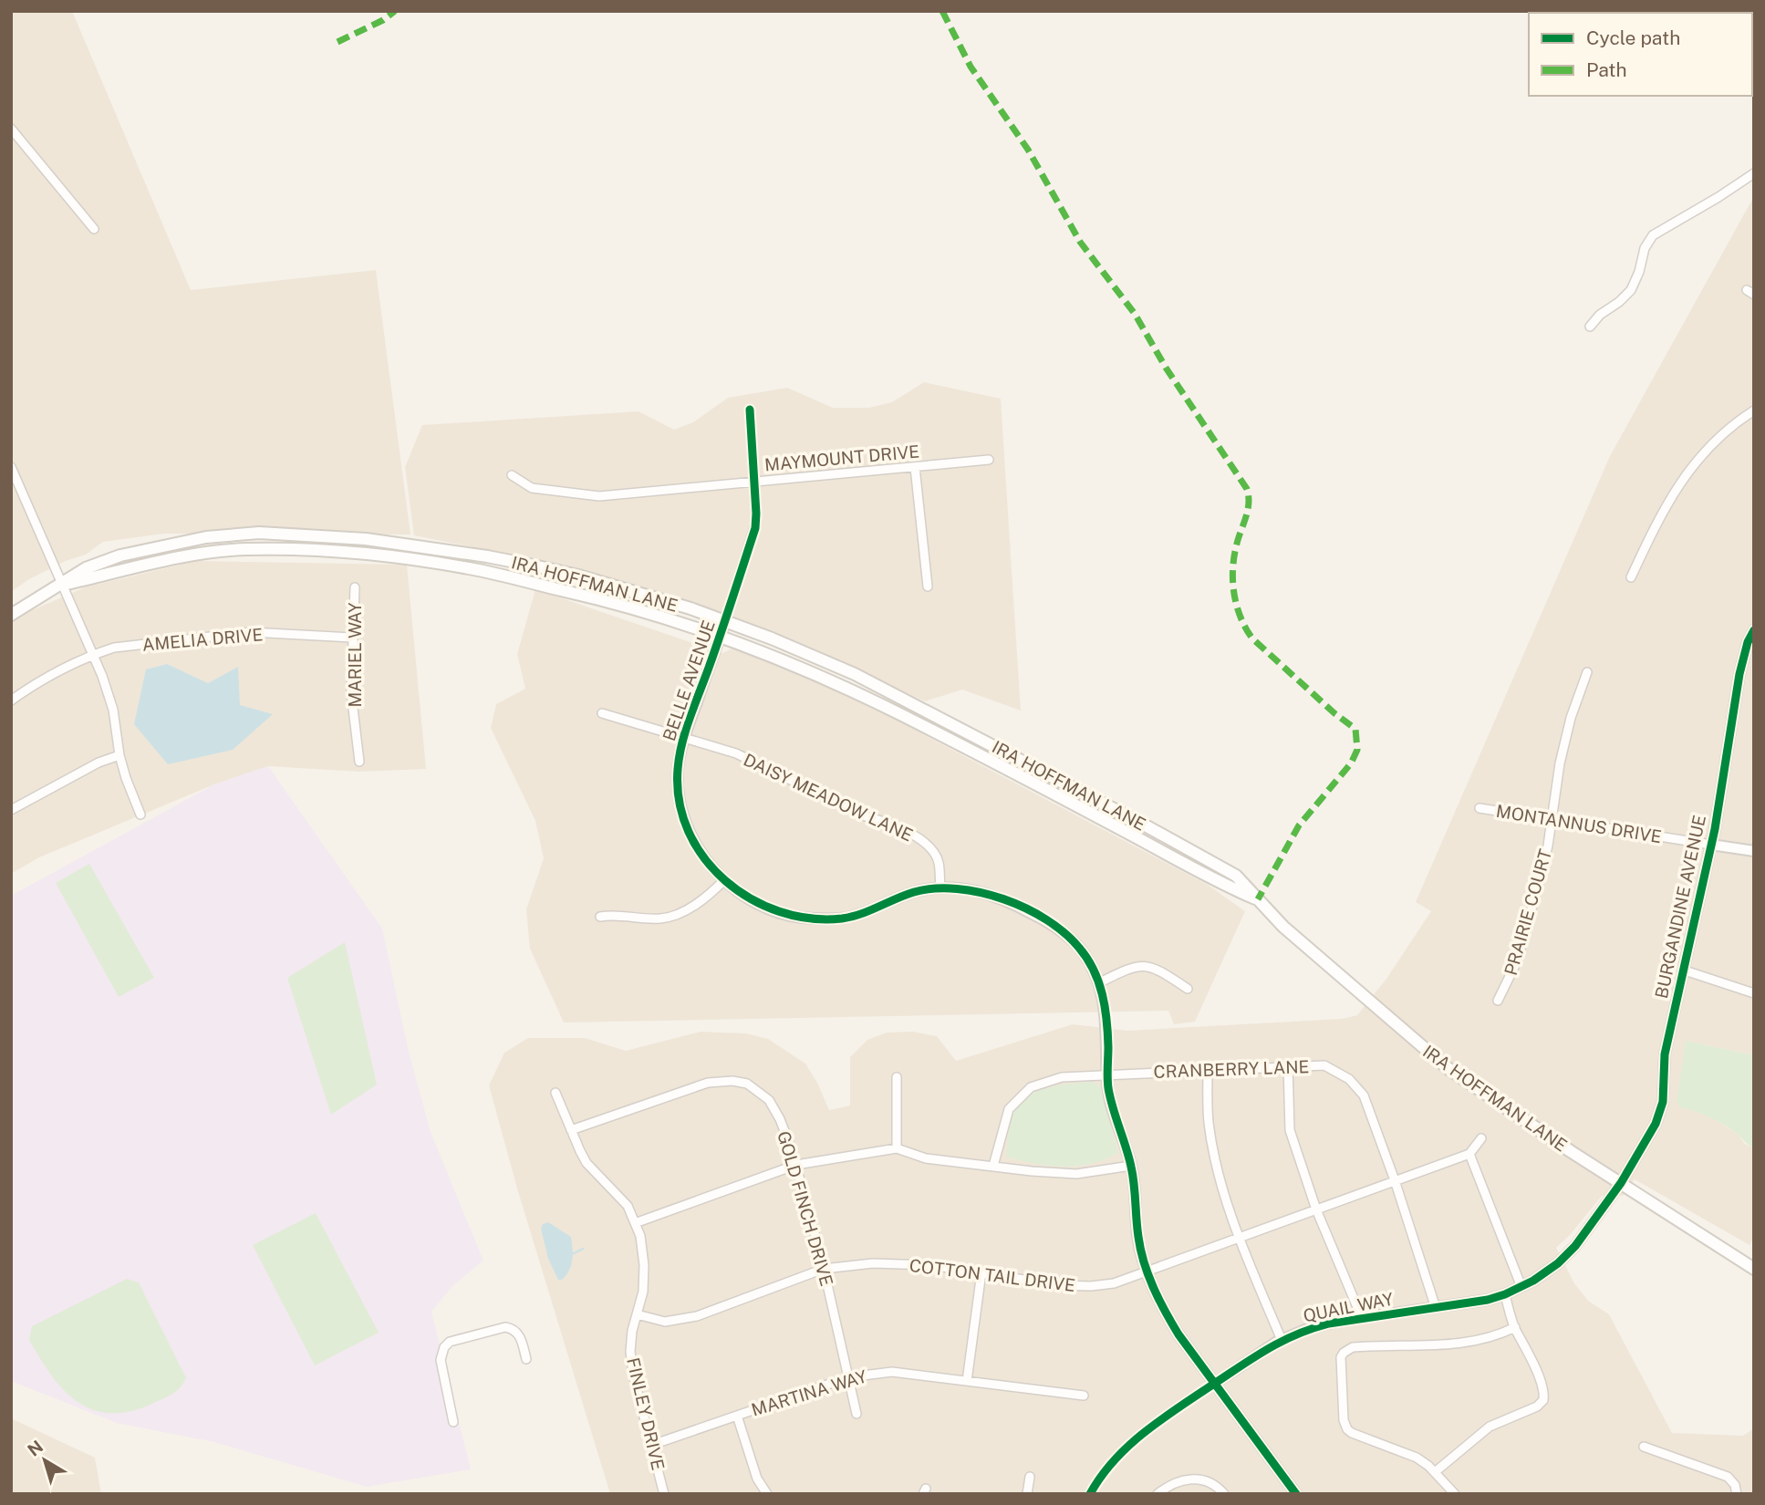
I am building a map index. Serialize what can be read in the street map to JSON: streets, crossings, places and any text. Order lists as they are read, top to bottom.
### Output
{
  "streets": {
    "main road": ["IRA HOFFMAN LANE"],
    "street": [
      "MAYMOUNT DRIVE",
      "AMELIA DRIVE",
      "MARIEL WAY",
      "BELLE AVENUE",
      "DAISY MEADOW LANE",
      "MONTANNUS DRIVE",
      "BURGANDINE AVENUE",
      "PRAIRIE COURT",
      "CRANBERRY LANE",
      "GOLD FINCH DRIVE",
      "COTTON TAIL DRIVE",
      "QUAIL WAY",
      "MARTINA WAY",
      "FINLEY DRIVE"
    ]
  },
  "crossings": [
    ["MAYMOUNT DRIVE", "BELLE AVENUE"],
    ["IRA HOFFMAN LANE", "BELLE AVENUE"],
    ["IRA HOFFMAN LANE", "BURGANDINE AVENUE"],
    ["IRA HOFFMAN LANE", "QUAIL WAY"],
    ["AMELIA DRIVE", "MARIEL WAY"],
    ["BELLE AVENUE", "DAISY MEADOW LANE"],
    ["BELLE AVENUE", "CRANBERRY LANE"],
    ["BELLE AVENUE", "COTTON TAIL DRIVE"],
    ["BELLE AVENUE", "QUAIL WAY"],
    ["MONTANNUS DRIVE", "BURGANDINE AVENUE"],
    ["MONTANNUS DRIVE", "PRAIRIE COURT"],
    ["BURGANDINE AVENUE", "QUAIL WAY"],
    ["CRANBERRY LANE", "COTTON TAIL DRIVE"],
    ["CRANBERRY LANE", "QUAIL WAY"],
    ["GOLD FINCH DRIVE", "COTTON TAIL DRIVE"],
    ["GOLD FINCH DRIVE", "MARTINA WAY"],
    ["GOLD FINCH DRIVE", "FINLEY DRIVE"],
    ["COTTON TAIL DRIVE", "FINLEY DRIVE"],
    ["MARTINA WAY", "FINLEY DRIVE"]
  ],
  "legend": ["Cycle path", "Path"],
  "north": "top left"
}
